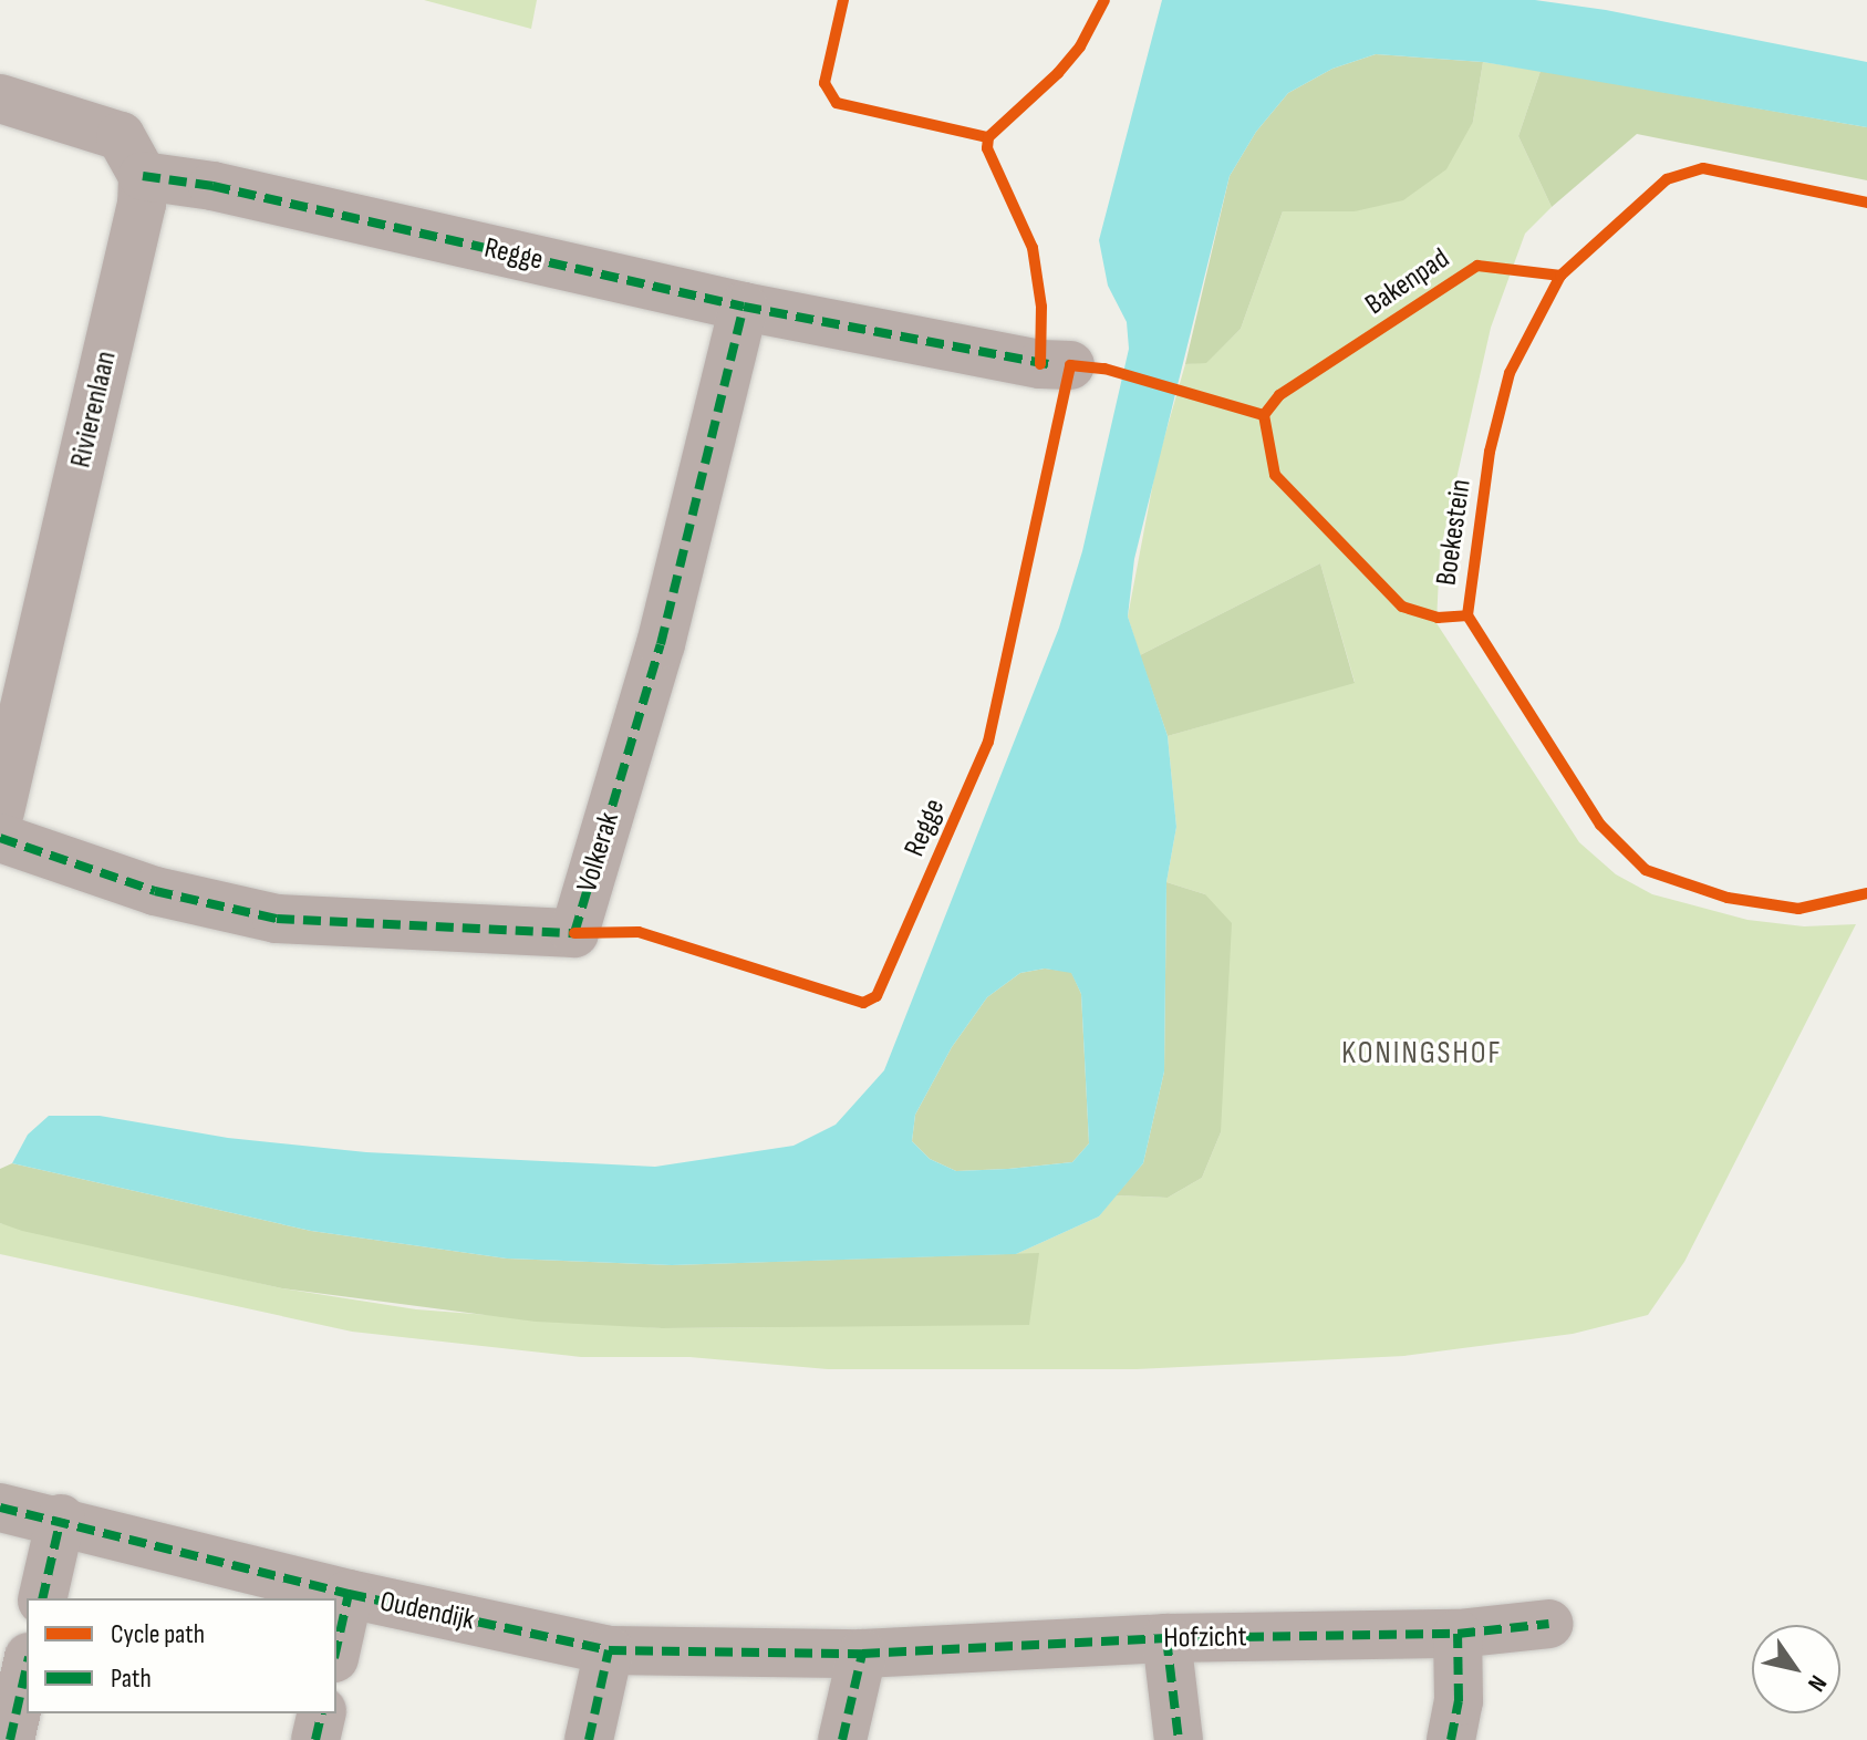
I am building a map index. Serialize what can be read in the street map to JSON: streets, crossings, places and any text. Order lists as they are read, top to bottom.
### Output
{
  "streets": {
    "street": [
      "Regge",
      "Rivierenlaan",
      "Volkerak",
      "Oudendijk",
      "Hofzicht"
    ],
    "cycle path": ["Bakenpad", "Boekestein"]
  },
  "crossings": [
    ["Regge", "Rivierenlaan"],
    ["Regge", "Volkerak"],
    ["Oudendijk", "Hofzicht"]
  ],
  "districts": ["KONINGSHOF"],
  "legend": ["Cycle path", "Path"],
  "north": "bottom right"
}
